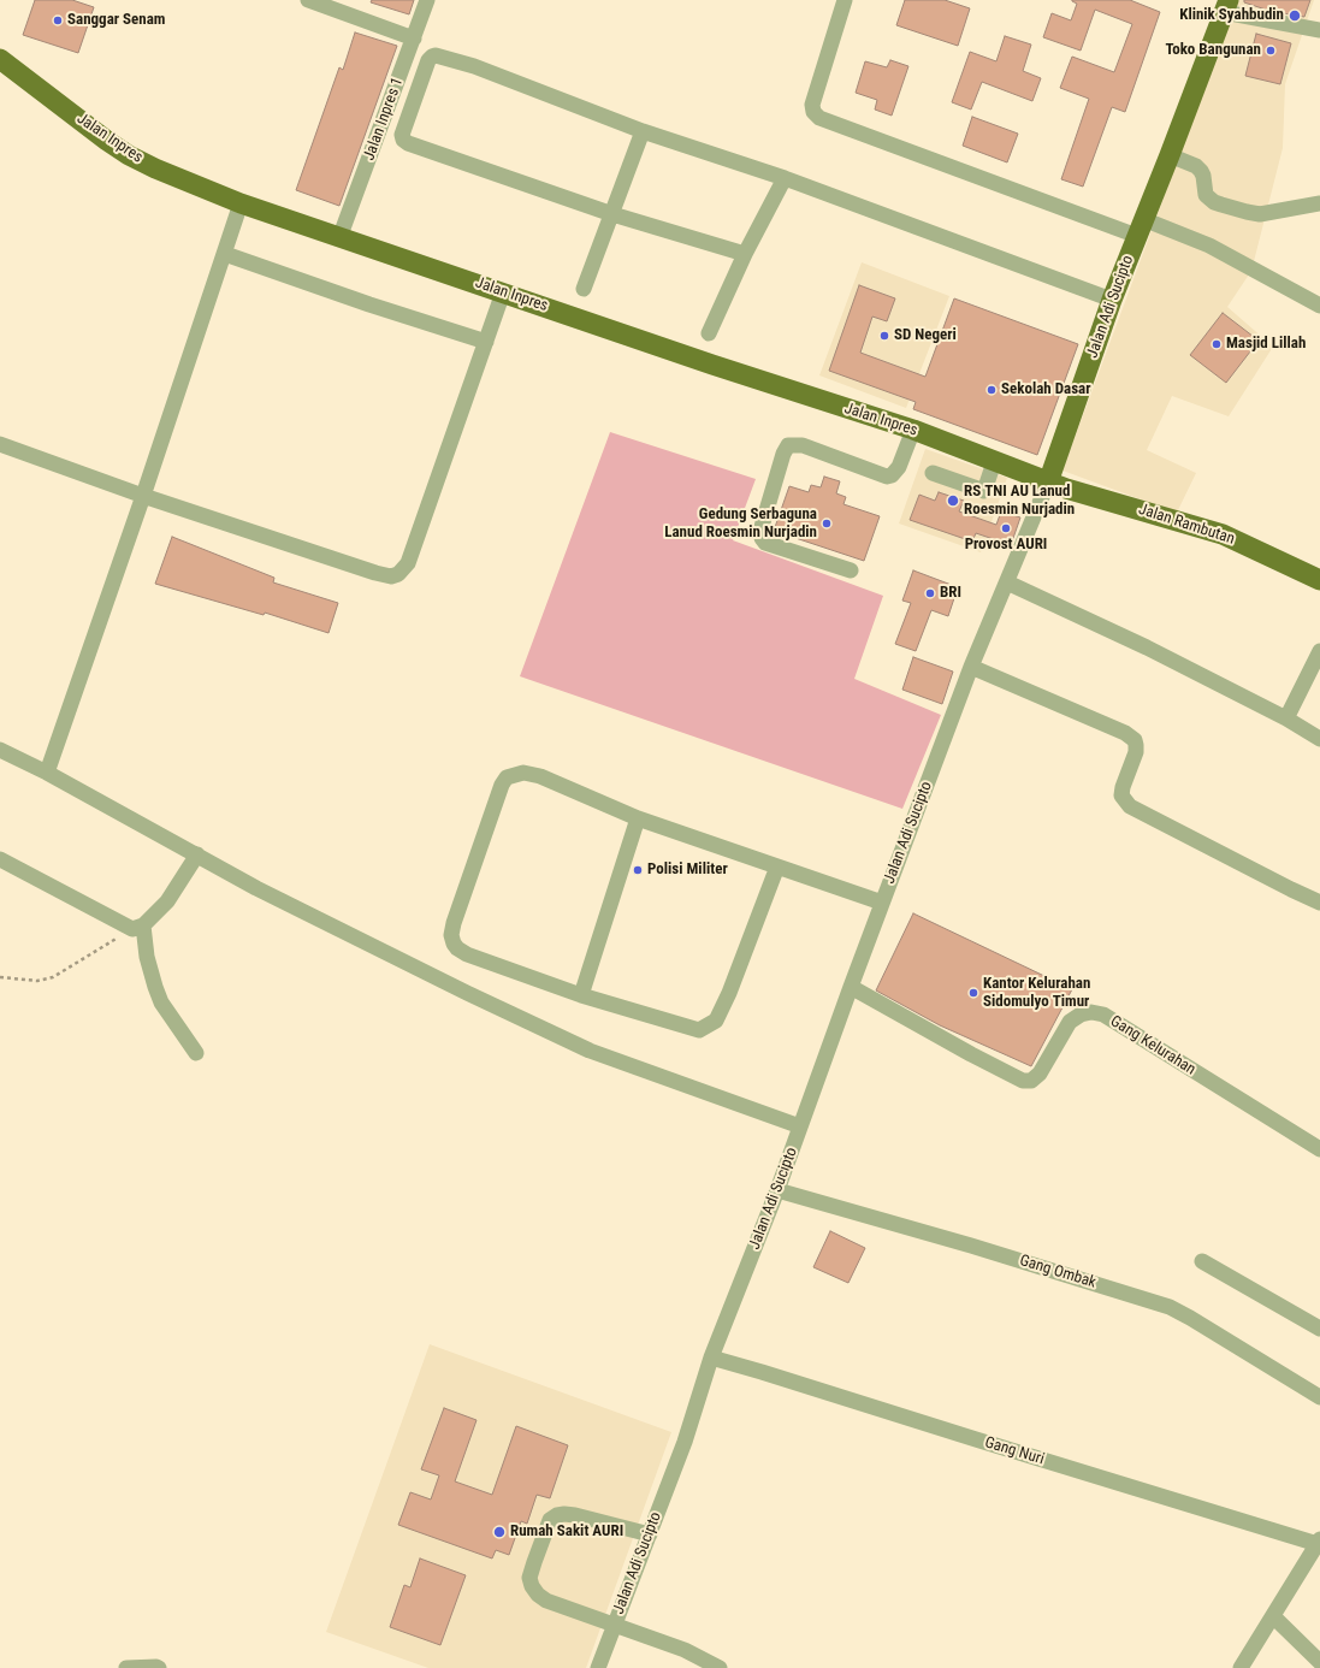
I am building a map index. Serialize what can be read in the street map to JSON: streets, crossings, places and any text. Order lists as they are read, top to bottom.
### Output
{
  "streets": {
    "main road": ["Jalan Inpres", "Jalan Adi Sucipto", "Jalan Rambutan"],
    "street": [
      "Jalan Inpres 1",
      "Gang Kelurahan",
      "Gang Ombak",
      "Gang Nuri"
    ]
  },
  "crossings": [
    ["Jalan Inpres 1", "Jalan Inpres"],
    ["Jalan Inpres", "Jalan Adi Sucipto"],
    ["Jalan Inpres", "Jalan Rambutan"],
    ["Jalan Adi Sucipto", "Jalan Rambutan"],
    ["Jalan Adi Sucipto", "Gang Kelurahan"],
    ["Jalan Adi Sucipto", "Gang Ombak"],
    ["Jalan Adi Sucipto", "Gang Nuri"]
  ],
  "places": [
    "Klinik Syahbudin",
    "Sanggar Senam",
    "Toko Bangunan",
    "SD Negeri",
    "Masjid Lillah",
    "Sekolah Dasar",
    "RS TNI AU Lanud Roesmin Nurjadin",
    "Gedung Serbaguna Lanud Roesmin Nurjadin",
    "Provost AURI",
    "BRI",
    "Polisi Militer",
    "Kantor Kelurahan Sidomulyo Timur",
    "Rumah Sakit AURI"
  ]
}
